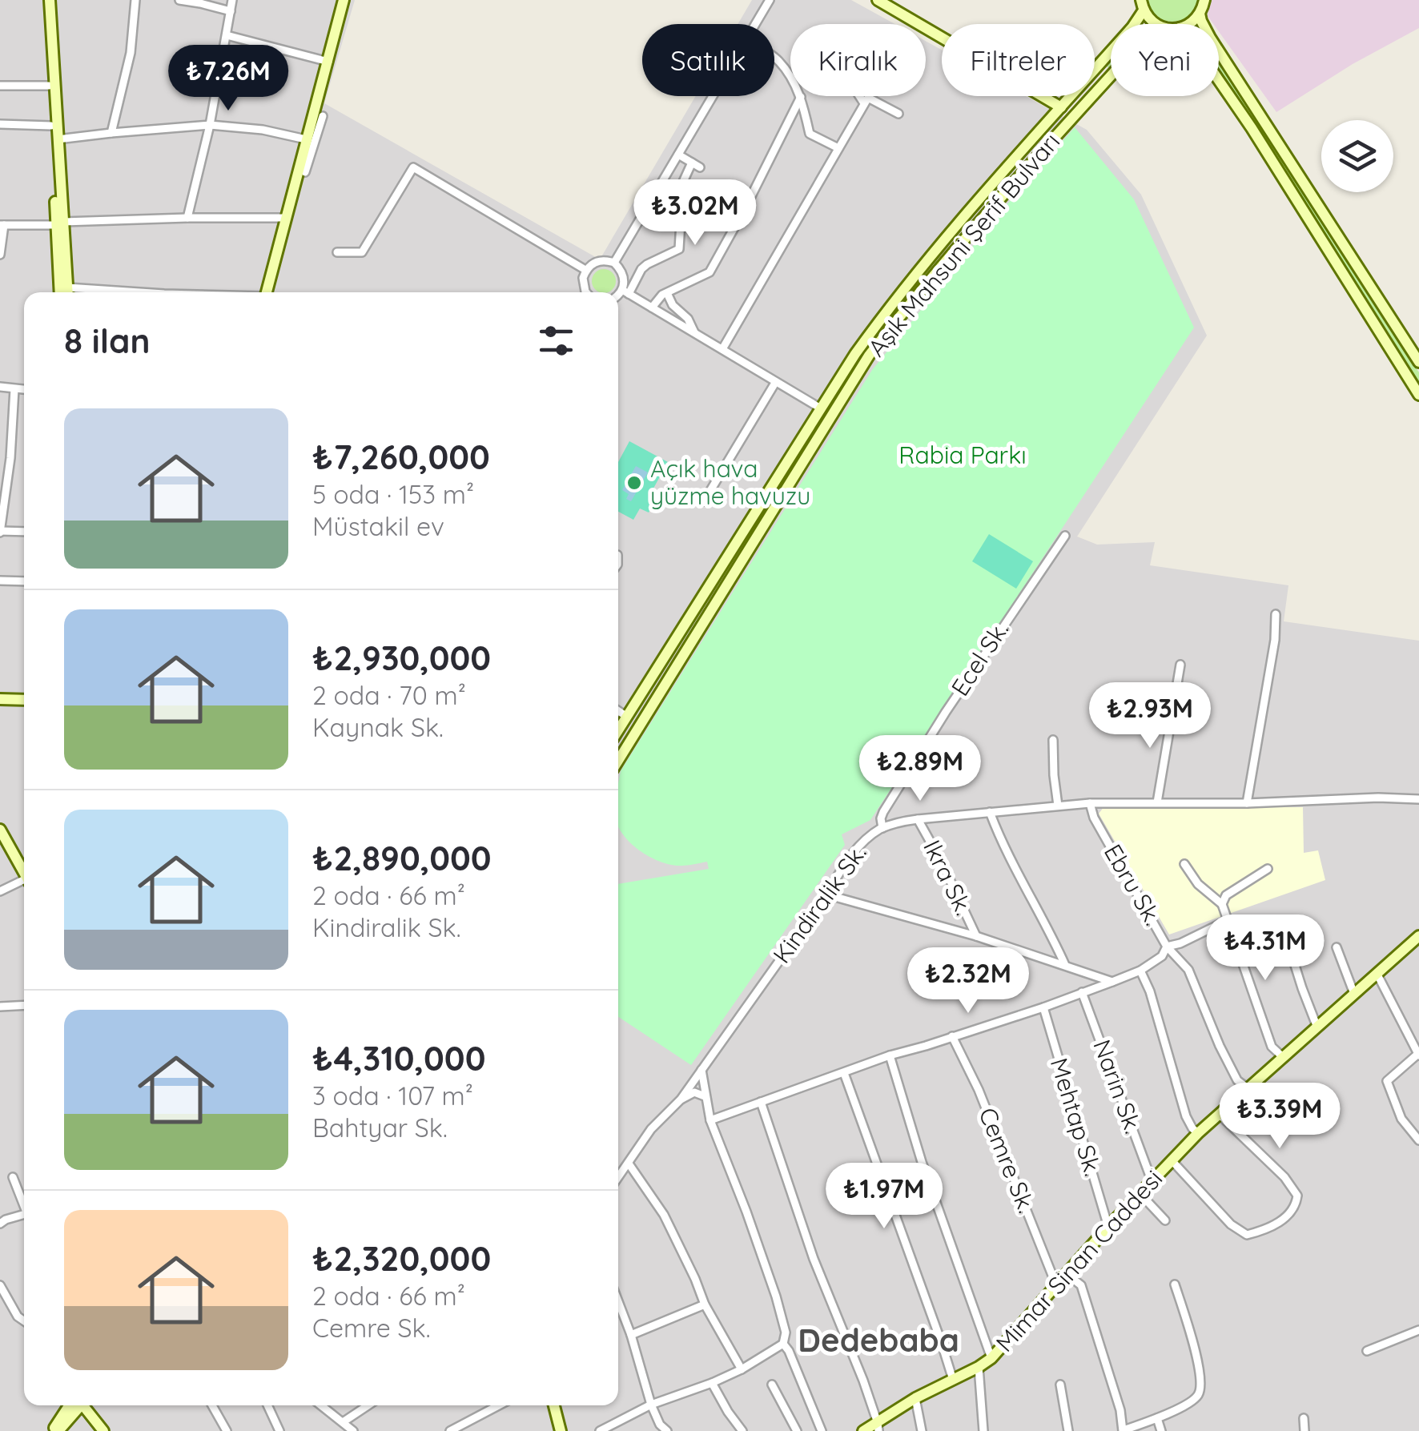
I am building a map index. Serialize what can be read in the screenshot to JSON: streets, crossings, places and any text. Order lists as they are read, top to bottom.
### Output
{
  "streets": {
    "main road": ["Aşık Mahsuni Şerif Bulvarı", "Mimar Sinan Caddesi"],
    "street": [
      "Ecel Sk.",
      "Ikra Sk.",
      "Ebru Sk.",
      "Kindiralik Sk.",
      "Narin Sk.",
      "Mehtap Sk.",
      "Cemre Sk."
    ]
  },
  "crossings": [
    ["Ecel Sk.", "Kindiralik Sk."],
    ["Ikra Sk.", "Kindiralik Sk."],
    ["Ebru Sk.", "Kindiralik Sk."],
    ["Ebru Sk.", "Mimar Sinan Caddesi"],
    ["Narin Sk.", "Mimar Sinan Caddesi"],
    ["Mehtap Sk.", "Mimar Sinan Caddesi"],
    ["Cemre Sk.", "Mimar Sinan Caddesi"]
  ],
  "districts": ["Dedebaba"],
  "parks": ["Rabia Parkı"],
  "places": ["Açık hava yüzme havuzu"],
  "page": {
    "chip": [
      "Satılık",
      "Kiralık",
      "Filtreler",
      "Yeni"
    ],
    "price": [
      "₺7.26M",
      "₺3.02M",
      "₺2.93M",
      "₺2.89M",
      "₺4.31M",
      "₺2.32M",
      "₺3.39M",
      "₺1.97M"
    ],
    "heading": "8 ilan",
    "list": [
      {
        "name": "₺7,260,000",
        "note": "5 oda · 153 m² · Müstakil ev"
      },
      {
        "name": "₺2,930,000",
        "note": "2 oda · 70 m² · Kaynak Sk."
      },
      {
        "name": "₺2,890,000",
        "note": "2 oda · 66 m² · Kindiralik Sk."
      },
      {
        "name": "₺4,310,000",
        "note": "3 oda · 107 m² · Bahtyar Sk."
      },
      {
        "name": "₺2,320,000",
        "note": "2 oda · 66 m² · Cemre Sk."
      }
    ]
  }
}
